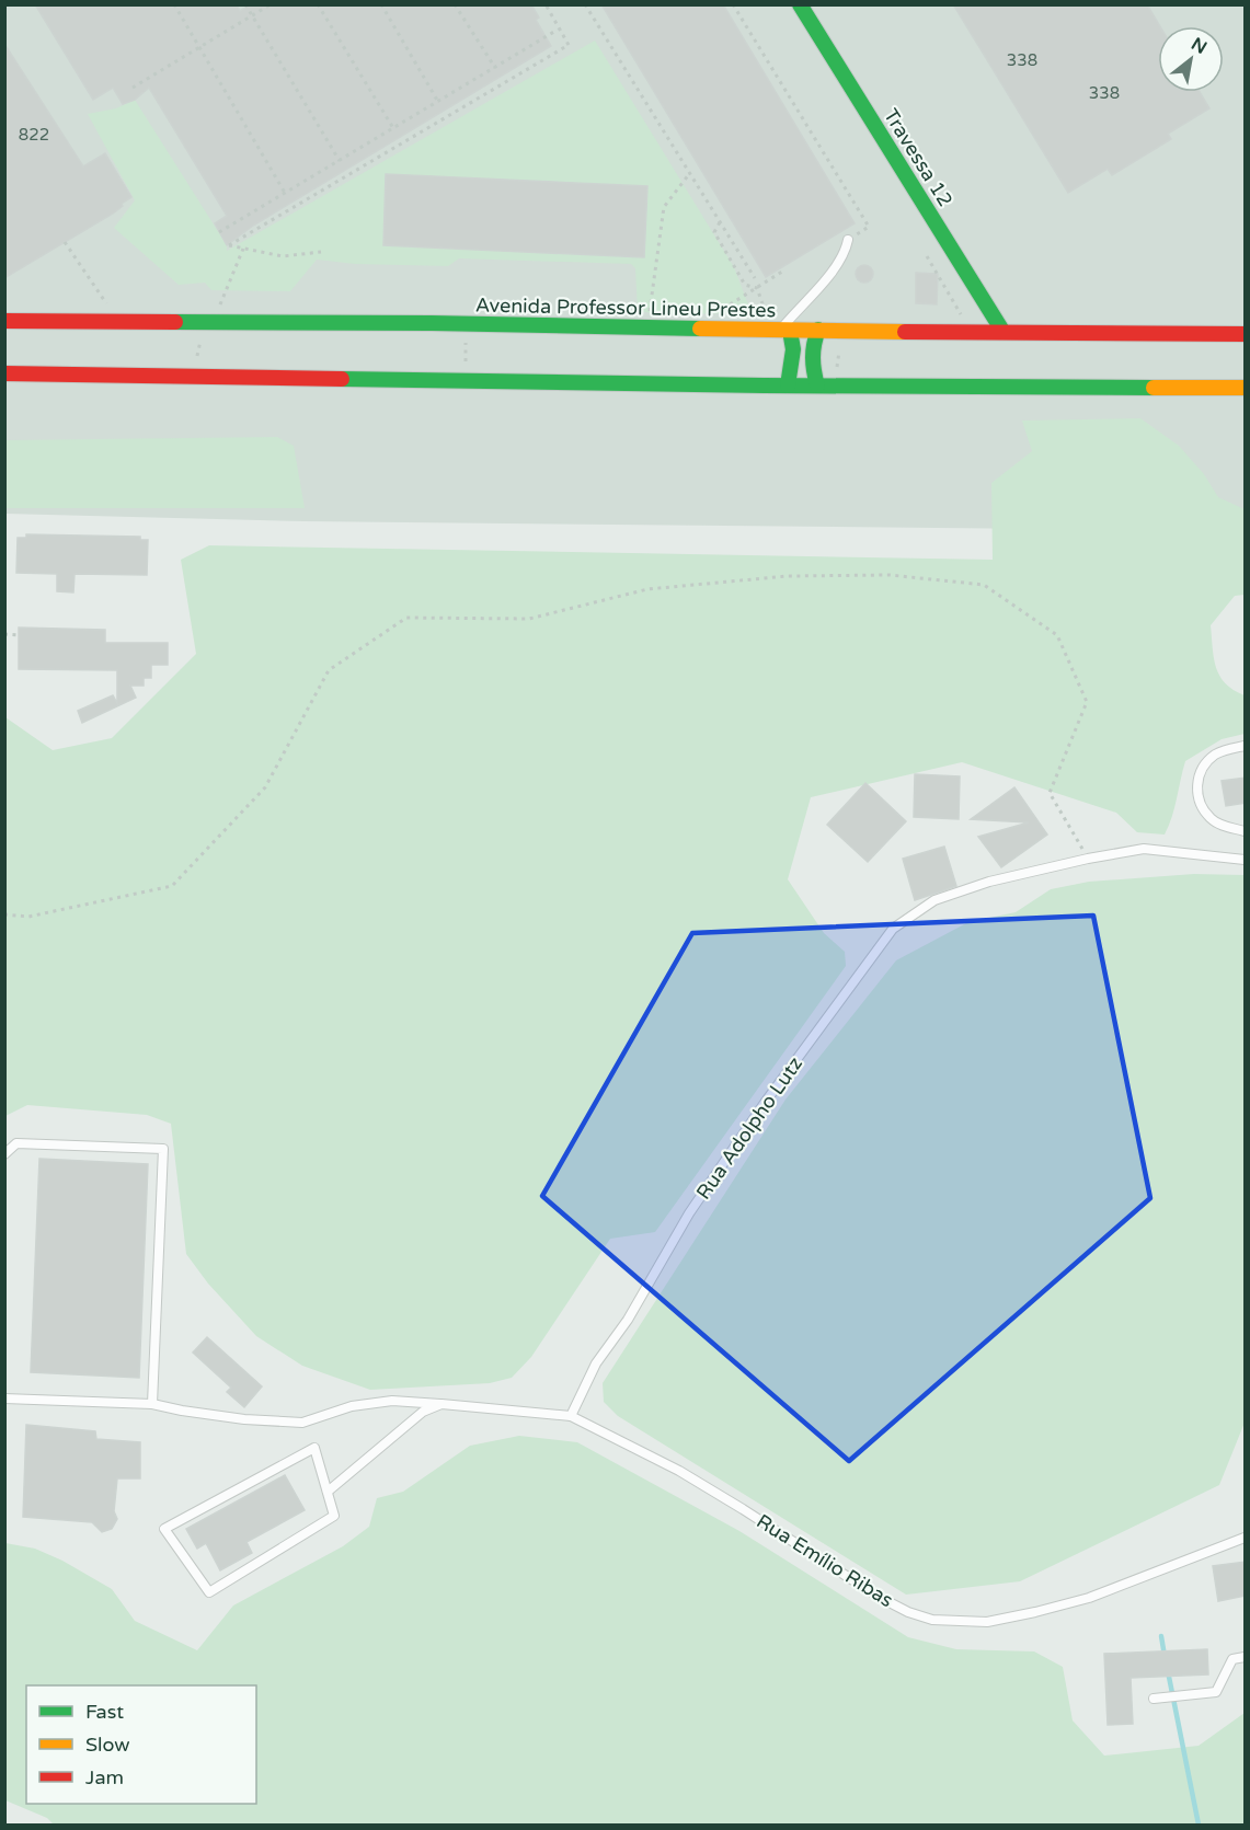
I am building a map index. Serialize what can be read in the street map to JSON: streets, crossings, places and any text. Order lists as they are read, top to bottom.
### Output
{
  "streets": {
    "main road": ["Travessa 12", "Avenida Professor Lineu Prestes"],
    "lane": ["Rua Adolpho Lutz", "Rua Emílio Ribas"]
  },
  "crossings": [
    ["Travessa 12", "Avenida Professor Lineu Prestes"],
    ["Rua Adolpho Lutz", "Rua Emílio Ribas"]
  ],
  "house_numbers": ["338", "338", "822"],
  "legend": ["Fast", "Slow", "Jam"],
  "north": "top right"
}
